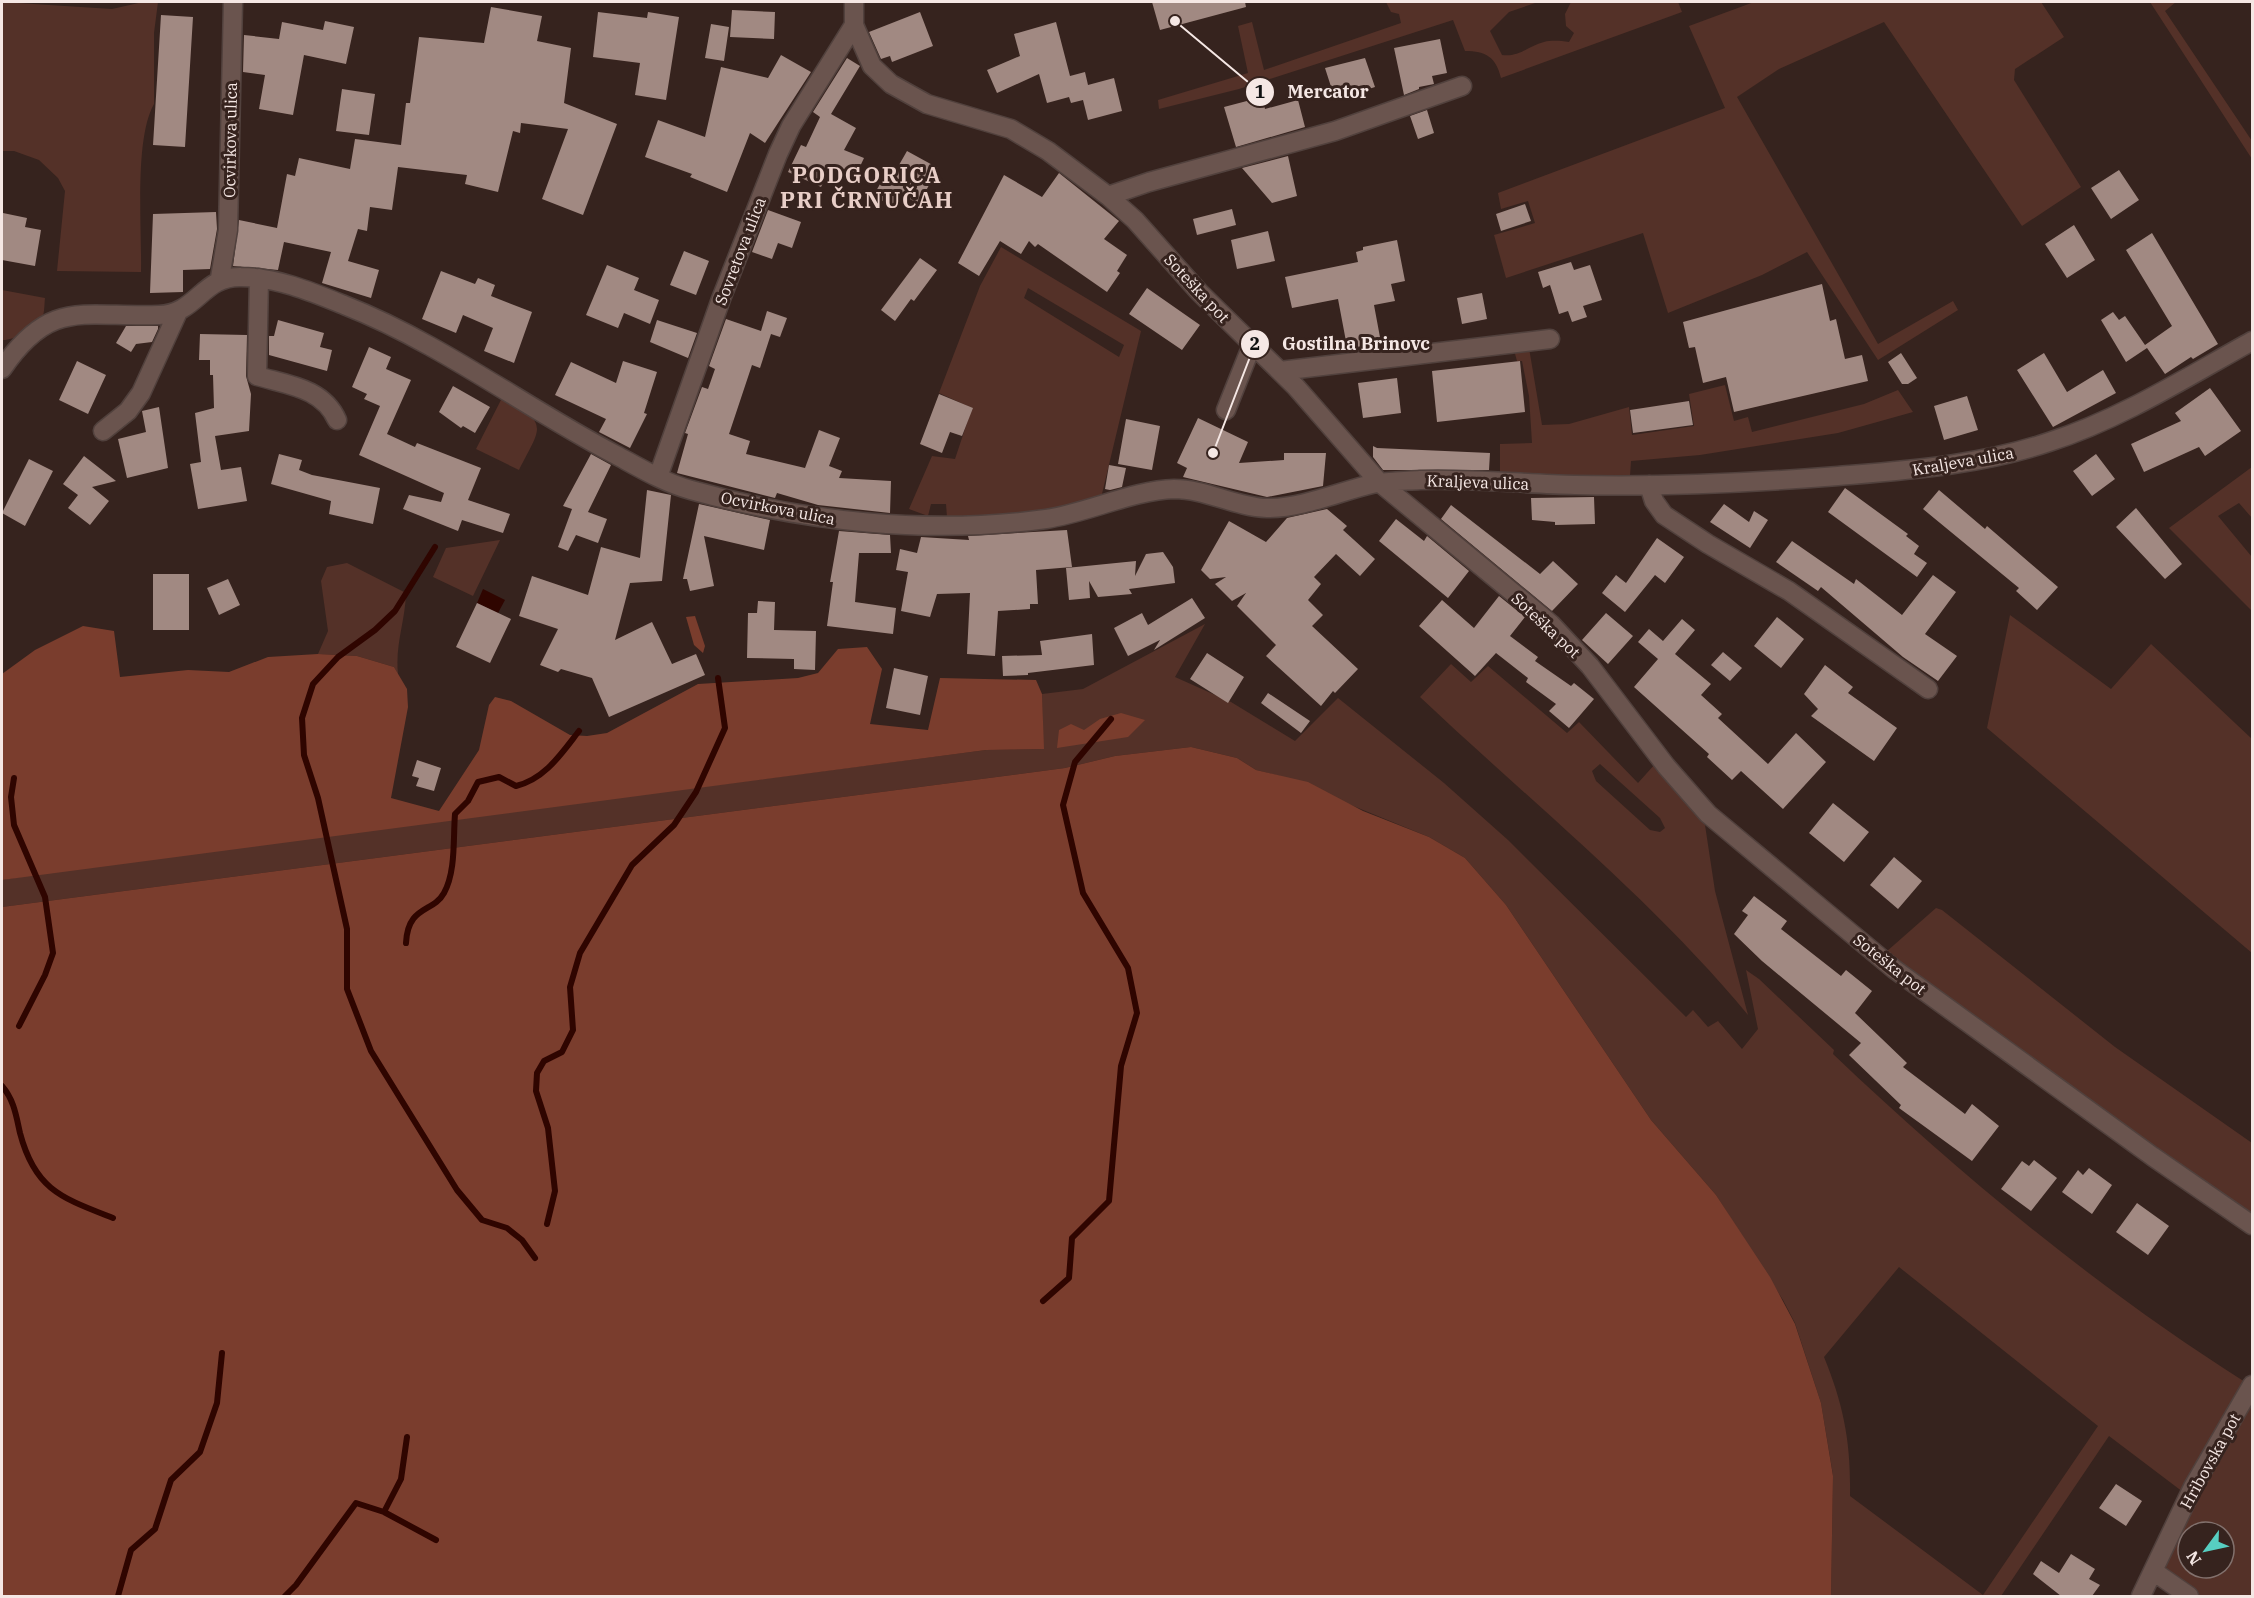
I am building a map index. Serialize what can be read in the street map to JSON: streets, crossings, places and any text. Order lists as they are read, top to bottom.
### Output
{
  "streets": {
    "street": [
      "Ocvirkova ulica",
      "Sovretova ulica",
      "Soteška pot",
      "Kraljeva ulica",
      "Hribovska pot"
    ]
  },
  "crossings": [
    ["Ocvirkova ulica", "Sovretova ulica"],
    ["Ocvirkova ulica", "Soteška pot"],
    ["Ocvirkova ulica", "Kraljeva ulica"],
    ["Sovretova ulica", "Soteška pot"],
    ["Soteška pot", "Kraljeva ulica"]
  ],
  "districts": ["PODGORICA PRI ČRNUČAH"],
  "places": ["Mercator", "Gostilna Brinovc"],
  "north": "bottom left"
}
